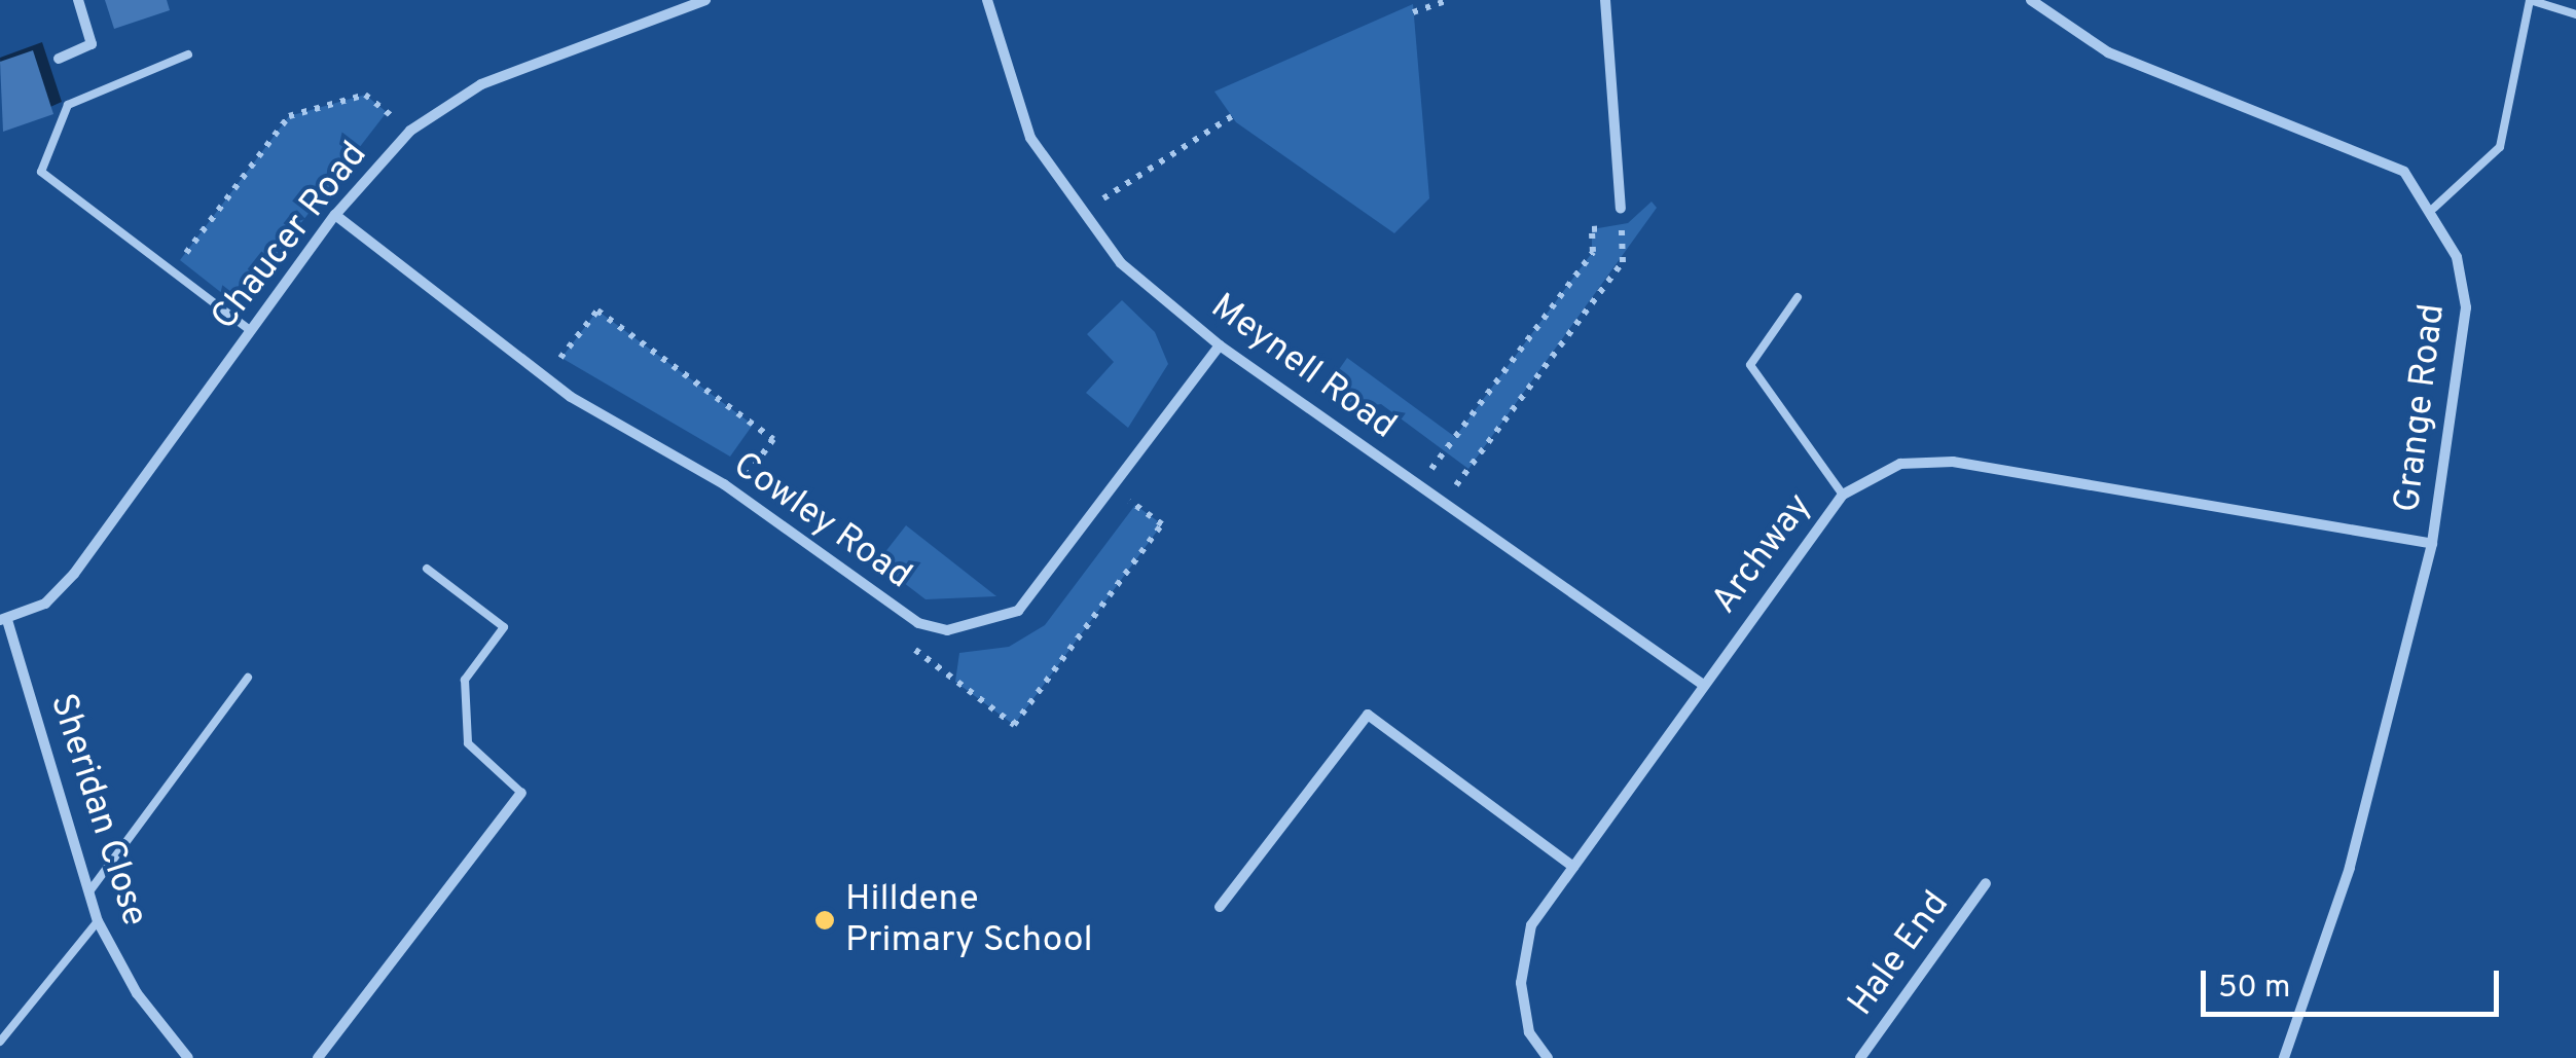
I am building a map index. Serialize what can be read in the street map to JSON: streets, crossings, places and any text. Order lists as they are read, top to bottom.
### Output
{
  "streets": {
    "street": [
      "Chaucer Road",
      "Meynell Road",
      "Grange Road",
      "Cowley Road",
      "Archway",
      "Sheridan Close",
      "Hale End"
    ]
  },
  "crossings": [
    ["Chaucer Road", "Cowley Road"],
    ["Chaucer Road", "Sheridan Close"],
    ["Meynell Road", "Cowley Road"],
    ["Meynell Road", "Archway"],
    ["Grange Road", "Archway"]
  ],
  "places": ["Hilldene Primary School"],
  "scale_bar": "50 m"
}
